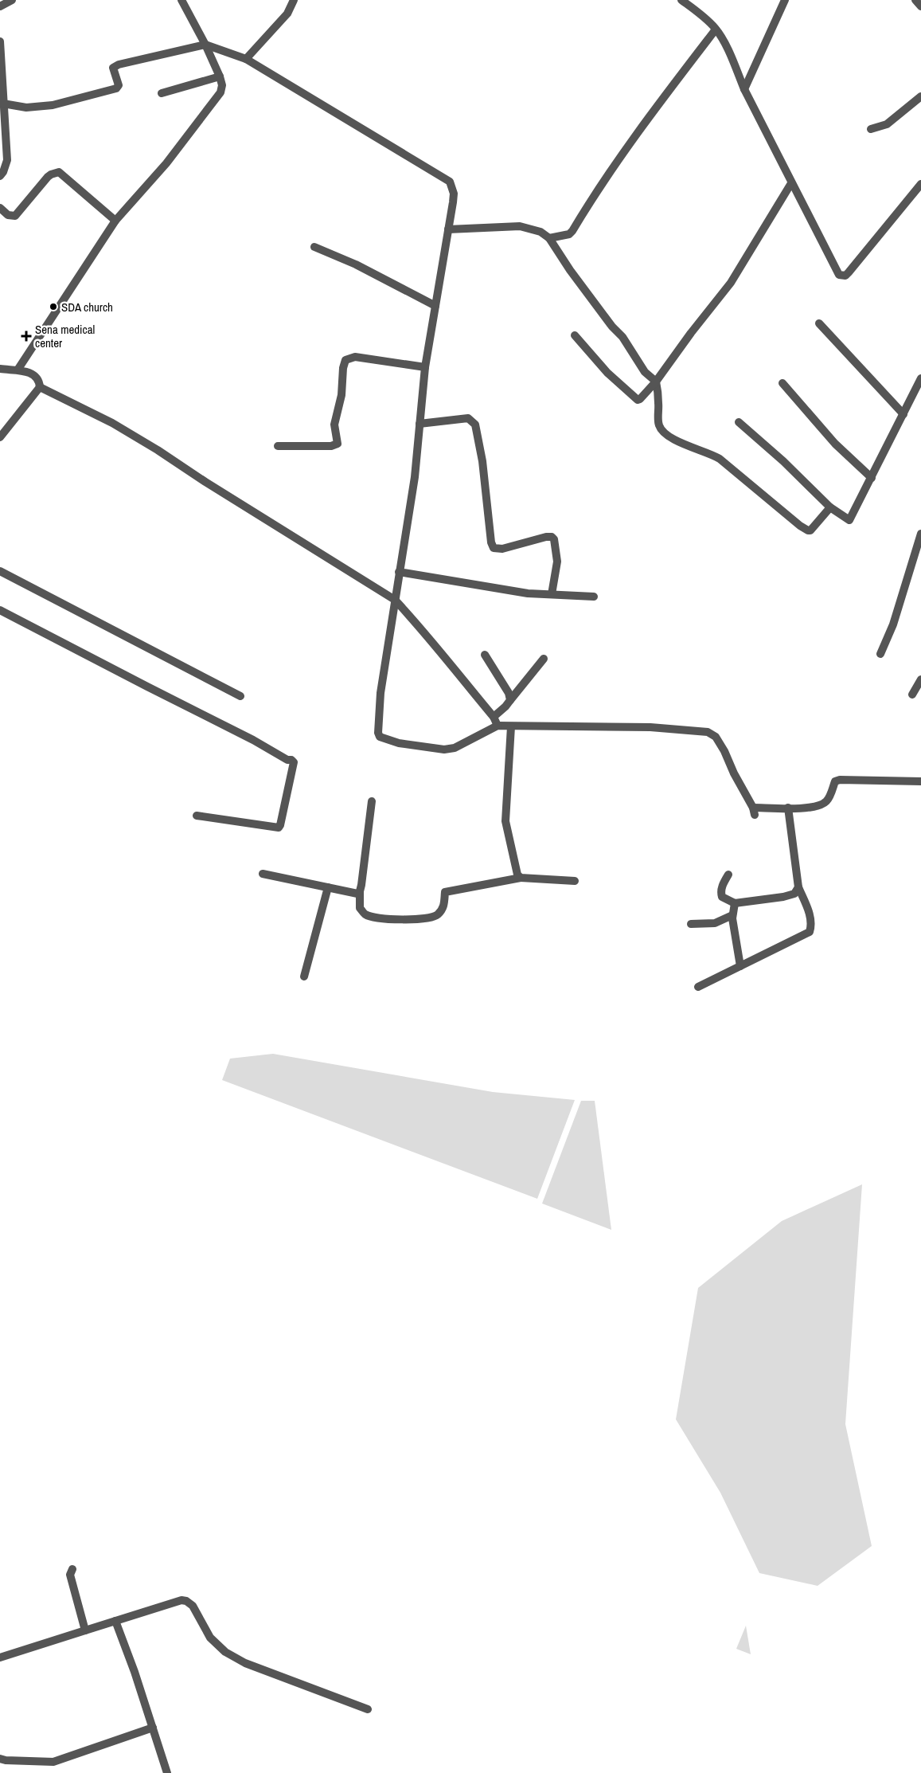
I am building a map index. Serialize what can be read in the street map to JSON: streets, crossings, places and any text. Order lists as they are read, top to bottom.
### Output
{
  "places": {
    "other": ["SDA church"],
    "health": ["Sena medical center"]
  }
}
